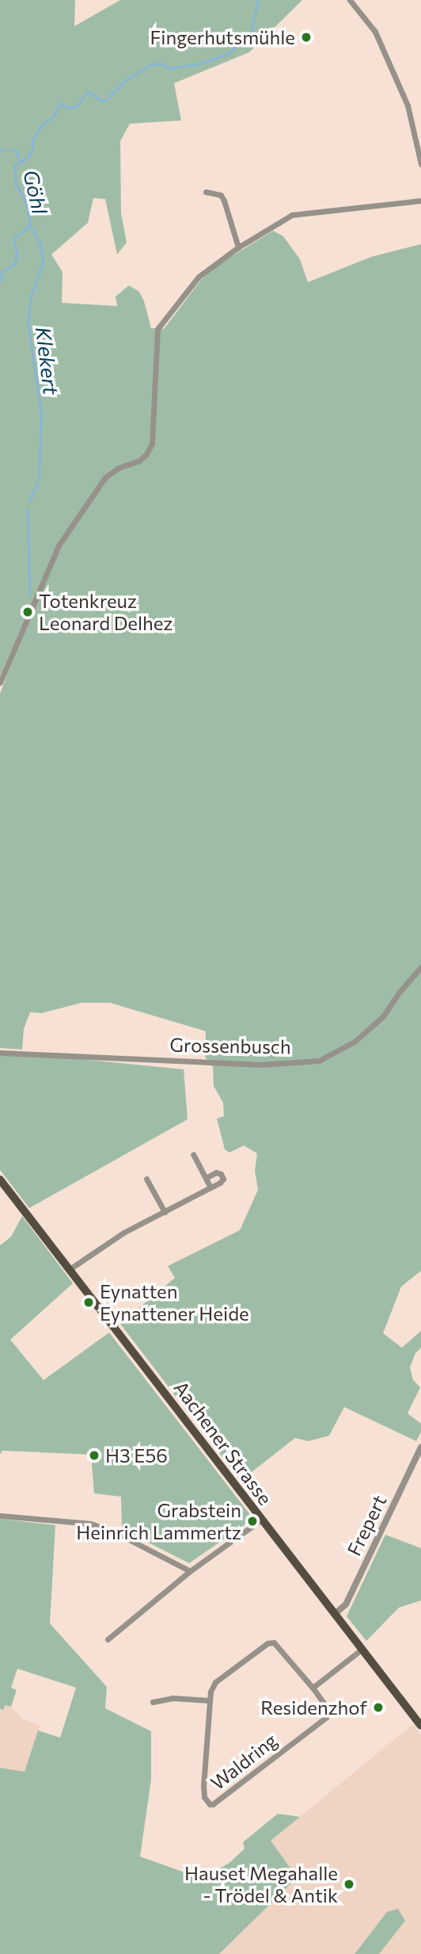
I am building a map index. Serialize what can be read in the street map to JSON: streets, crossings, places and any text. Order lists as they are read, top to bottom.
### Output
{
  "streets": {
    "main road": ["Aachener Strasse"],
    "street": ["Grossenbusch", "Frepert", "Waldring"]
  },
  "crossings": [
    ["Aachener Strasse", "Frepert"]
  ],
  "water": ["Göhl", "Klekert"],
  "places": [
    "Fingerhutsmühle",
    "Totenkreuz Leonard Delhez",
    "Eynatten Eynattener Heide",
    "H3 E56",
    "Grabstein Heinrich Lammertz",
    "Residenzhof",
    "Hauset Megahalle - Trödel & Antik"
  ]
}
